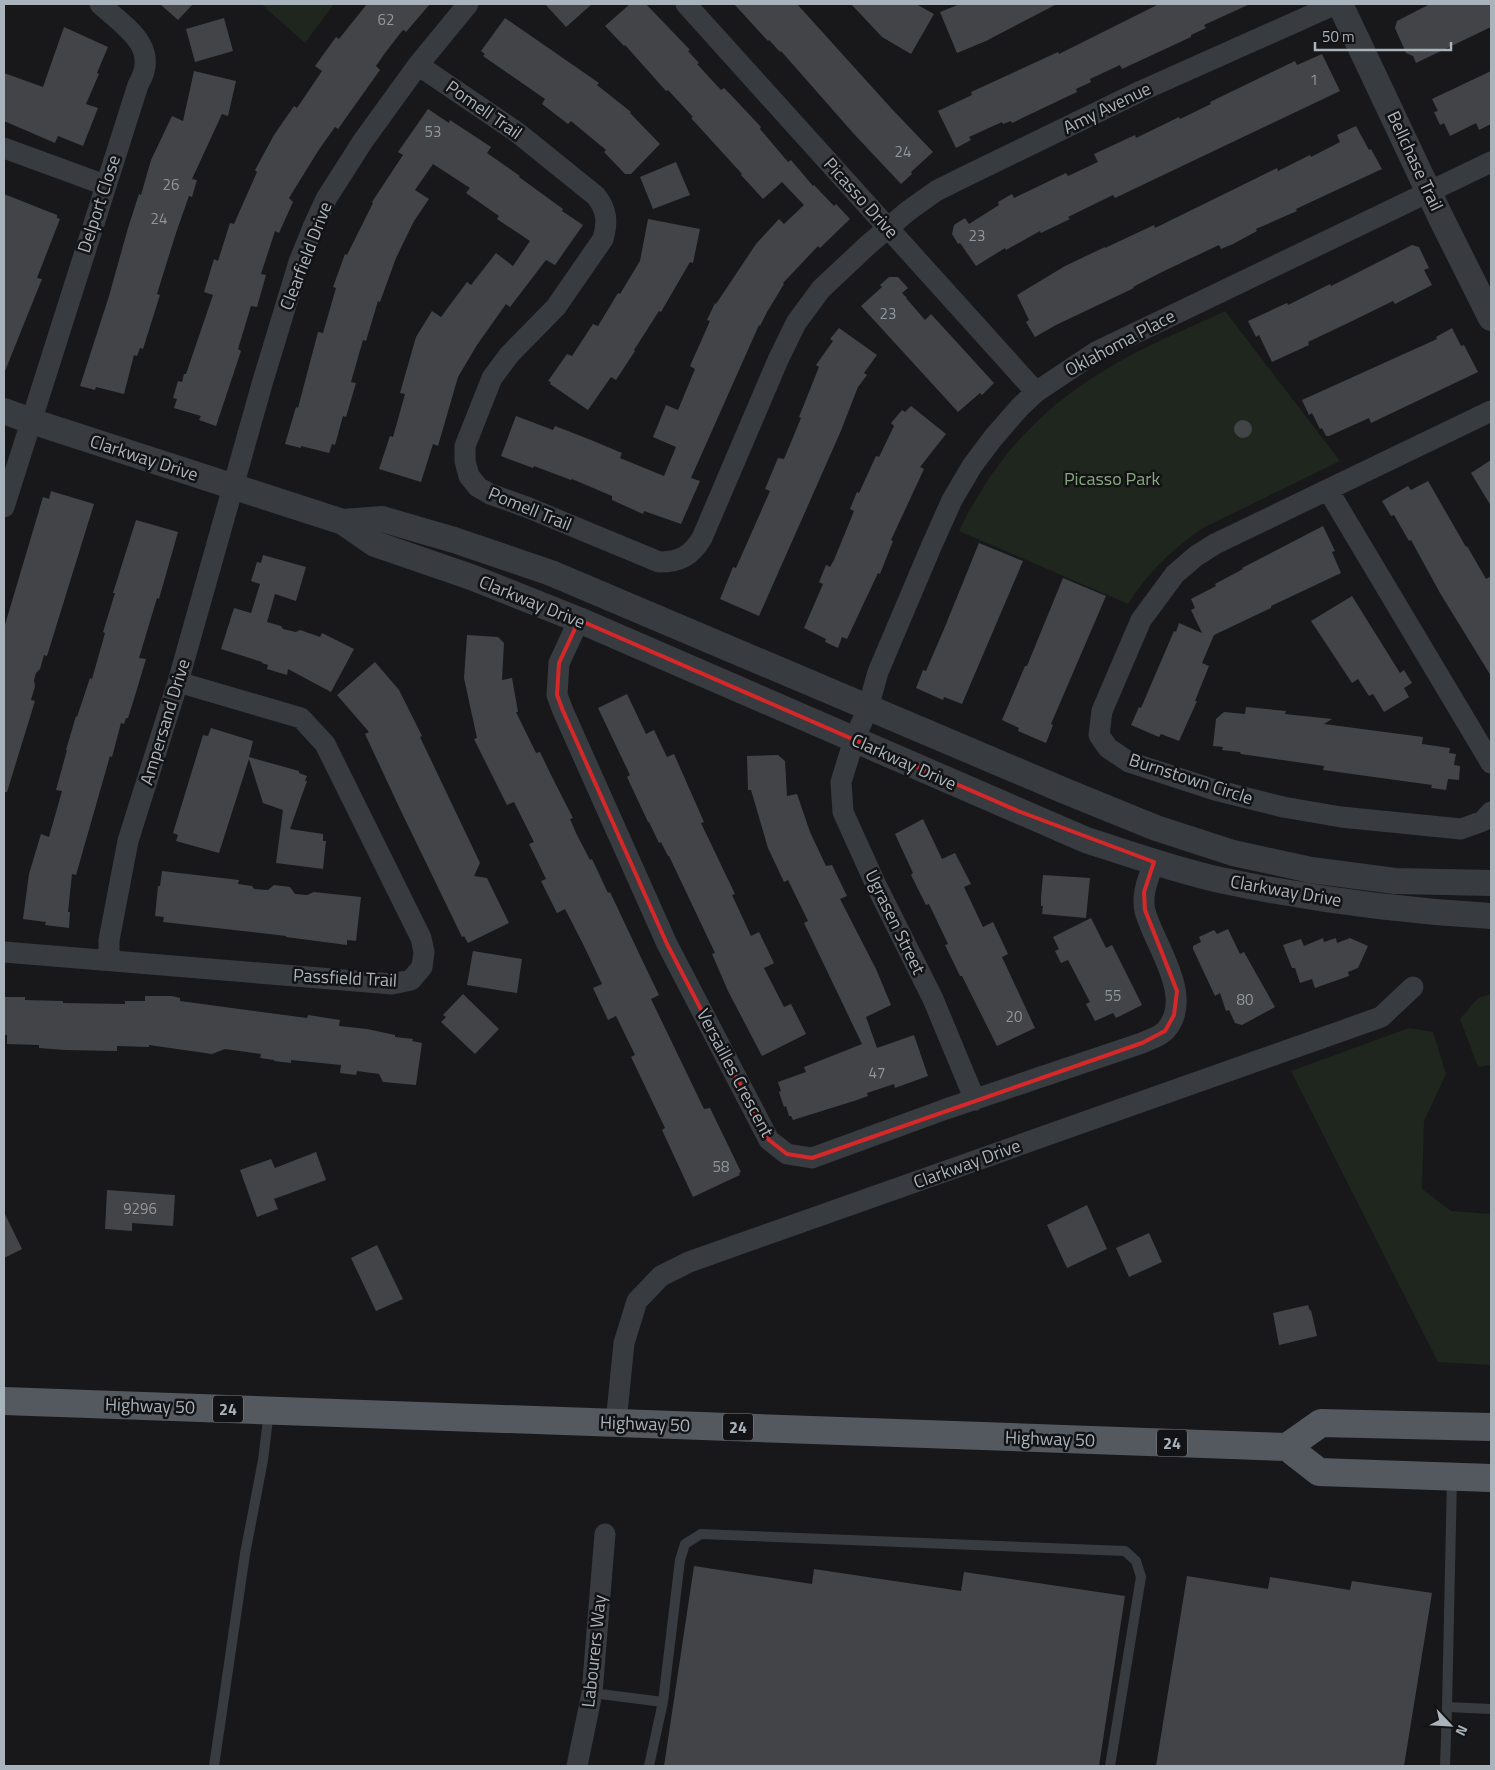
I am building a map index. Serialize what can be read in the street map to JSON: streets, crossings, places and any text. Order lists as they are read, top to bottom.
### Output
{
  "streets": {
    "main road": ["Highway 50", "24"],
    "street": [
      "Amy Avenue",
      "Pomell Trail",
      "Bellchase Trail",
      "Picasso Drive",
      "Delport Close",
      "Clearfield Drive",
      "Oklahoma Place",
      "Clarkway Drive",
      "Ampersand Drive",
      "Burnstown Circle",
      "Ugrasen Street",
      "Passfield Trail",
      "Versailles Crescent",
      "Labourers Way"
    ]
  },
  "crossings": [
    ["Amy Avenue", "Pomell Trail"],
    ["Amy Avenue", "Picasso Drive"],
    ["Pomell Trail", "Picasso Drive"],
    ["Pomell Trail", "Clearfield Drive"],
    ["Bellchase Trail", "Oklahoma Place"],
    ["Picasso Drive", "Oklahoma Place"],
    ["Delport Close", "Clarkway Drive"],
    ["Clearfield Drive", "Clarkway Drive"],
    ["Clearfield Drive", "Ampersand Drive"],
    ["Oklahoma Place", "Clarkway Drive"],
    ["Oklahoma Place", "Ugrasen Street"],
    ["Clarkway Drive", "Ampersand Drive"],
    ["Clarkway Drive", "Ugrasen Street"],
    ["Clarkway Drive", "Versailles Crescent"],
    ["Clarkway Drive", "Highway 50"],
    ["Ampersand Drive", "Passfield Trail"],
    ["Ugrasen Street", "Versailles Crescent"]
  ],
  "parks": ["Picasso Park"],
  "house_numbers": [
    "62",
    "1",
    "53",
    "24",
    "26",
    "24",
    "23",
    "23",
    "55",
    "80",
    "20",
    "47",
    "58",
    "9296"
  ],
  "scale_bar": "50 m",
  "north": "bottom right"
}
